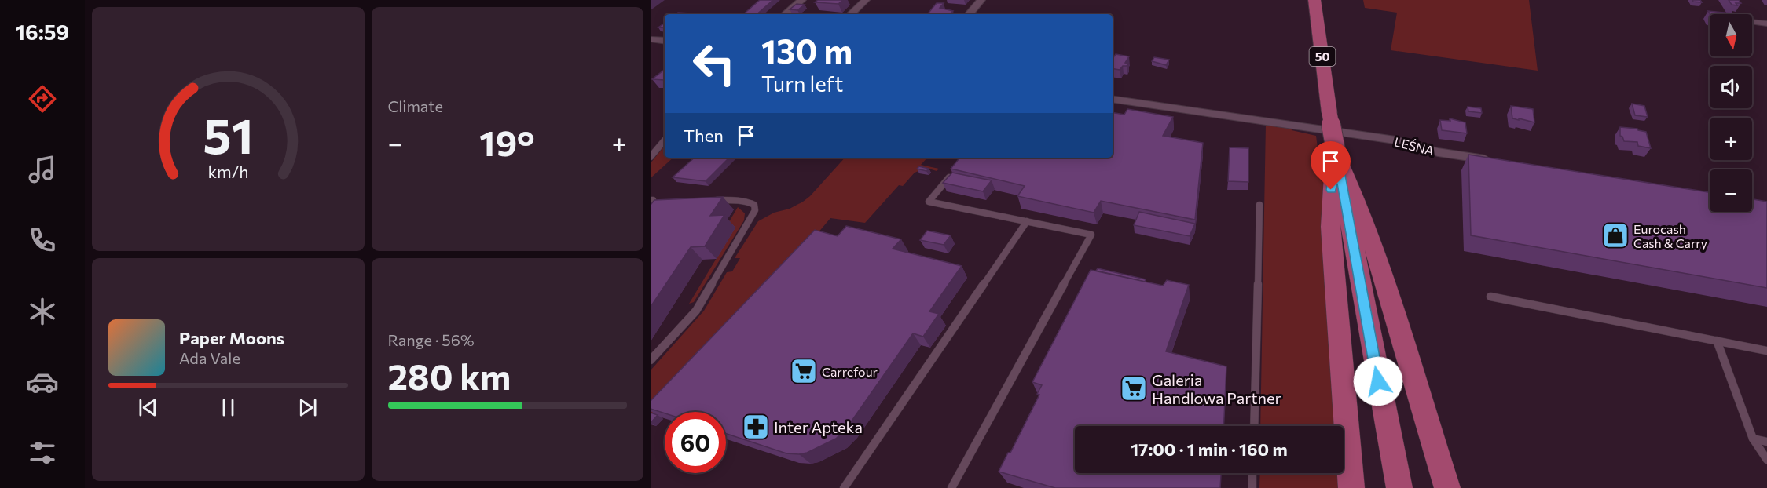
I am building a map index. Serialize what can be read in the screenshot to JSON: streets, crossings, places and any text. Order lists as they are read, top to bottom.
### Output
{
  "streets": {
    "main road": ["50"],
    "street": ["LEŚNA"]
  },
  "places": {
    "shop": ["Eurocash Cash & Carry"],
    "supermarket": ["Carrefour", "Galeria Handlowa Partner"],
    "pharmacy": ["Inter Apteka"]
  },
  "north": "bottom",
  "page": {
    "tabs": "16:59",
    "tile": [
      "Climate",
      ["Range · 56%", "280 km"]
    ],
    "map_buttons": ["+", "−"],
    "turn": ["130 m", "Turn left"],
    "then": "Then",
    "heat": ["−", "19°", "+"],
    "song": ["Paper Moons", "Ada Vale"],
    "limit": "60",
    "trip": "17:00 · 1 min · 160 m",
    "gauge": ["51", "km/h"]
  }
}
